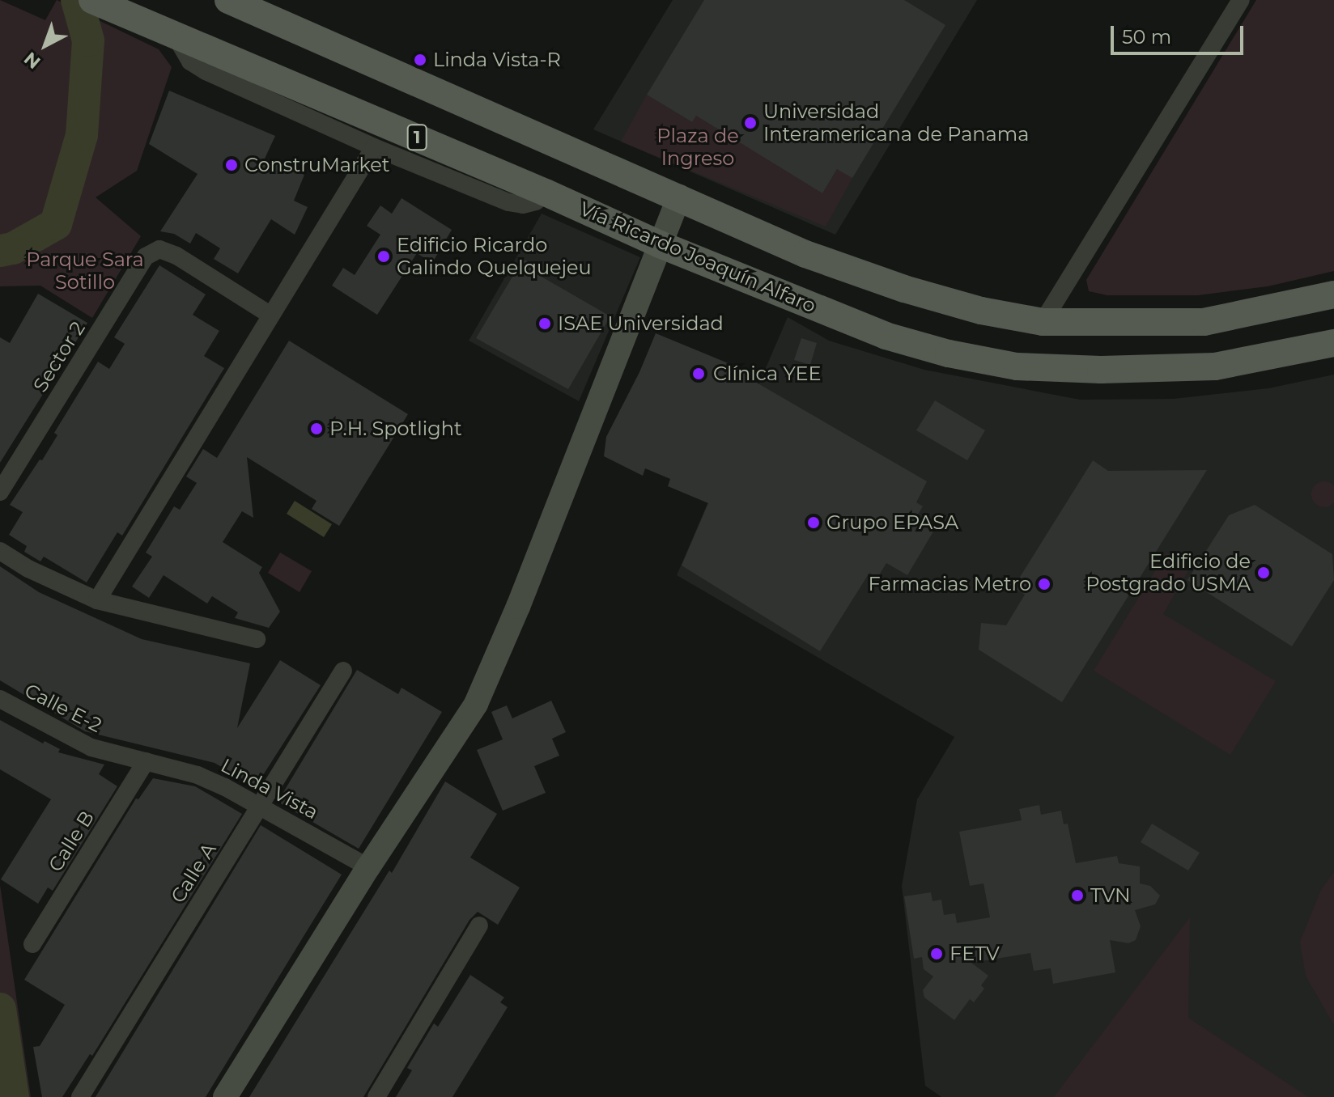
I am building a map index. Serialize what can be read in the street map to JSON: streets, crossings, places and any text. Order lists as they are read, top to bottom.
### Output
{
  "streets": {
    "main road": ["1", "Vía Ricardo Joaquín Alfaro"],
    "street": [
      "Sector 2",
      "Calle E-2",
      "Linda Vista",
      "Calle B",
      "Calle A"
    ]
  },
  "crossings": [
    ["Calle E-2", "Linda Vista"],
    ["Calle E-2", "Calle B"],
    ["Linda Vista", "Calle B"],
    ["Linda Vista", "Calle A"]
  ],
  "parks": ["Plaza de Ingreso", "Parque Sara Sotillo"],
  "places": [
    "Linda Vista-R",
    "Universidad Interamericana de Panama",
    "ConstruMarket",
    "Edificio Ricardo Galindo Quelquejeu",
    "ISAE Universidad",
    "Clínica YEE",
    "P.H. Spotlight",
    "Grupo EPASA",
    "Edificio de Postgrado USMA",
    "Farmacias Metro",
    "TVN",
    "FETV"
  ],
  "scale_bar": "50 m",
  "north": "bottom left"
}
